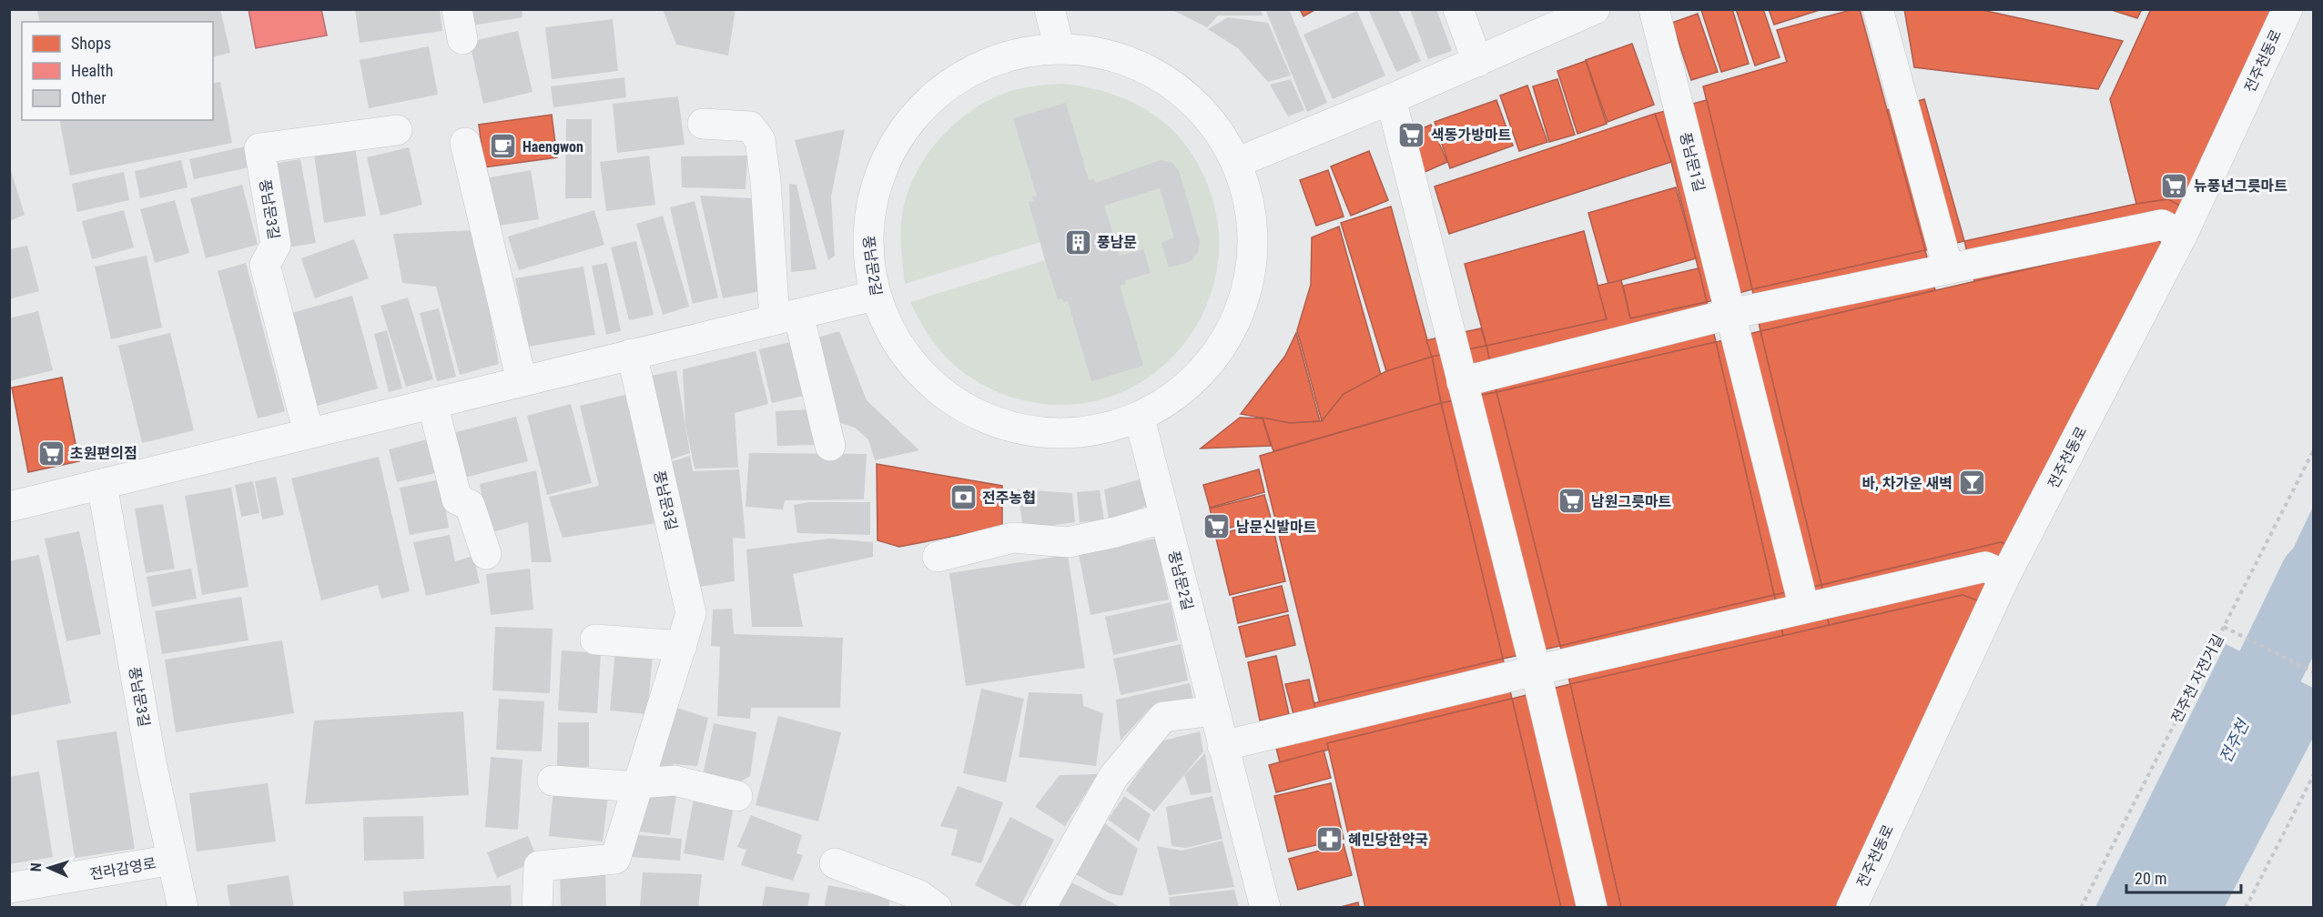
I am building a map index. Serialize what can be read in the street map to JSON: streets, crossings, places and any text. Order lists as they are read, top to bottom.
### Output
{
  "streets": {
    "street": [
      "전주천동로",
      "풍남문1길",
      "풍남문3길",
      "풍남문2길",
      "전라감영로"
    ],
    "path": ["전주천 자전거길"]
  },
  "crossings": [
    ["풍남문3길", "전라감영로"]
  ],
  "water": ["전주천"],
  "places": {
    "supermarket": [
      "색동가방마트",
      "뉴풍년그릇마트",
      "초원편의점",
      "남원그릇마트",
      "남문신발마트"
    ],
    "cafe": ["Haengwon"],
    "building": ["풍남문"],
    "bar": ["바, 차가운 새벽"],
    "bank": ["전주농협"],
    "pharmacy": ["혜민당한약국"]
  },
  "legend": ["Shops", "Health", "Other"],
  "scale_bar": "20 m",
  "north": "left"
}
